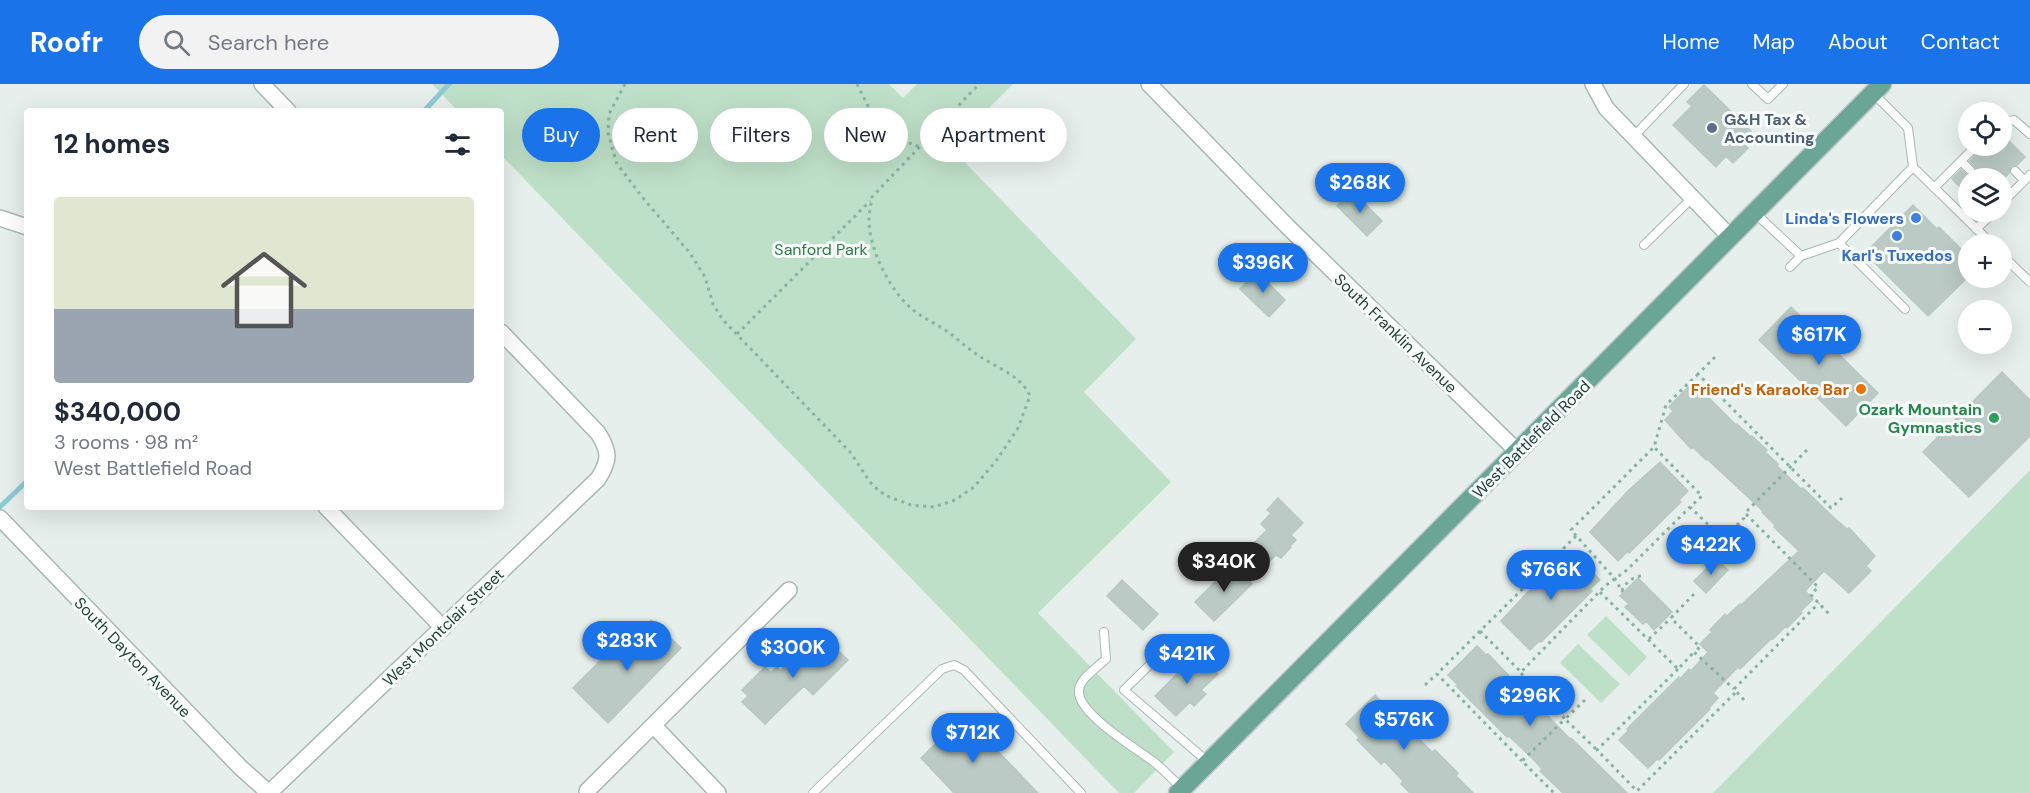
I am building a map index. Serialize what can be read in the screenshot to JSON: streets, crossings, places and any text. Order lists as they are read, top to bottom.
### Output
{
  "streets": {
    "main road": ["West Battlefield Road"],
    "street": ["South Franklin Avenue", "West Montclair Street", "South Dayton Avenue"]
  },
  "crossings": [
    ["South Franklin Avenue", "West Battlefield Road"],
    ["West Montclair Street", "South Dayton Avenue"]
  ],
  "parks": ["Sanford Park"],
  "places": [
    "G&H Tax & Accounting",
    "Linda's Flowers",
    "Karl's Tuxedos",
    "Friend's Karaoke Bar",
    "Ozark Mountain Gymnastics"
  ],
  "page": {
    "header": "Roofr",
    "search": "Search here",
    "nav": [
      "Home",
      "Map",
      "About",
      "Contact"
    ],
    "map_buttons": ["+", "−"],
    "chip": [
      "Buy",
      "Rent",
      "Filters",
      "New",
      "Apartment"
    ],
    "heading": "12 homes",
    "price": [
      "$268K",
      "$396K",
      "$617K",
      "$422K",
      "$340K",
      "$766K",
      "$283K",
      "$300K",
      "$421K",
      "$296K",
      "$576K",
      "$712K"
    ],
    "list": [
      {
        "name": "$340,000",
        "note": "3 rooms · 98 m² · West Battlefield Road"
      }
    ]
  }
}
